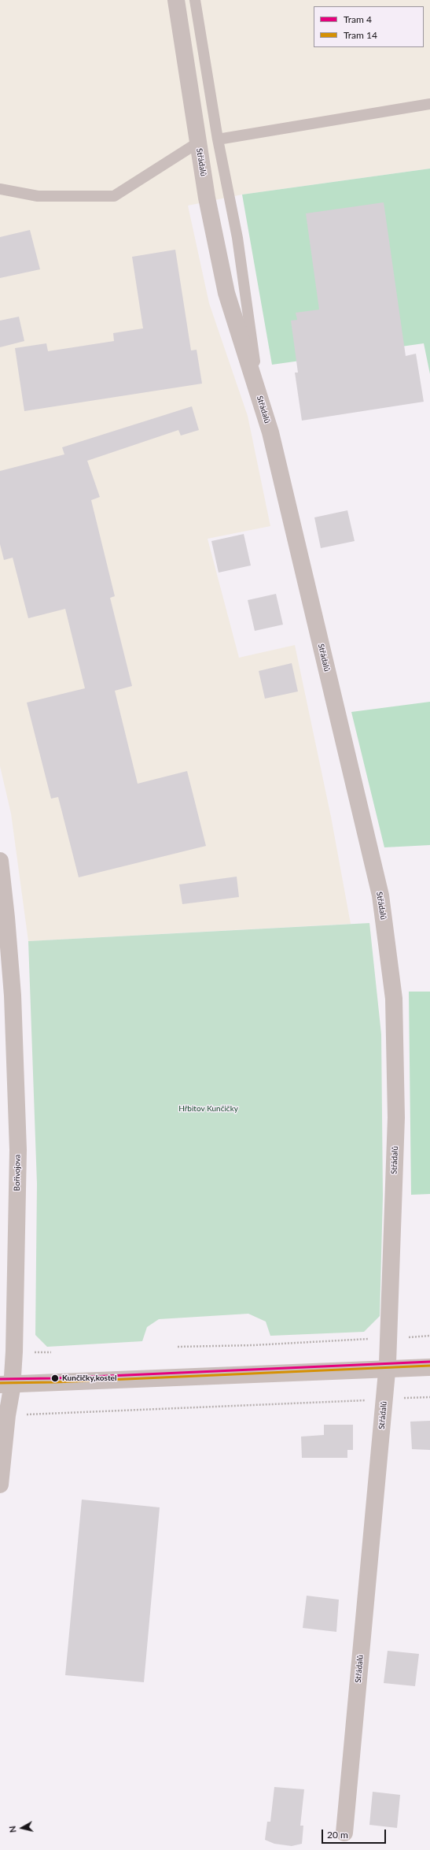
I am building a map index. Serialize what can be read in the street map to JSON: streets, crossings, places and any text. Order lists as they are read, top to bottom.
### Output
{
  "streets": {
    "street": ["Střádalů", "Bořivojova"]
  },
  "parks": ["Hřbitov Kunčičky"],
  "places": ["Kunčičky,kostel"],
  "lines": ["tram line 4", "tram line 14"],
  "legend": ["Tram 4", "Tram 14"],
  "scale_bar": "20 m",
  "north": "left"
}
